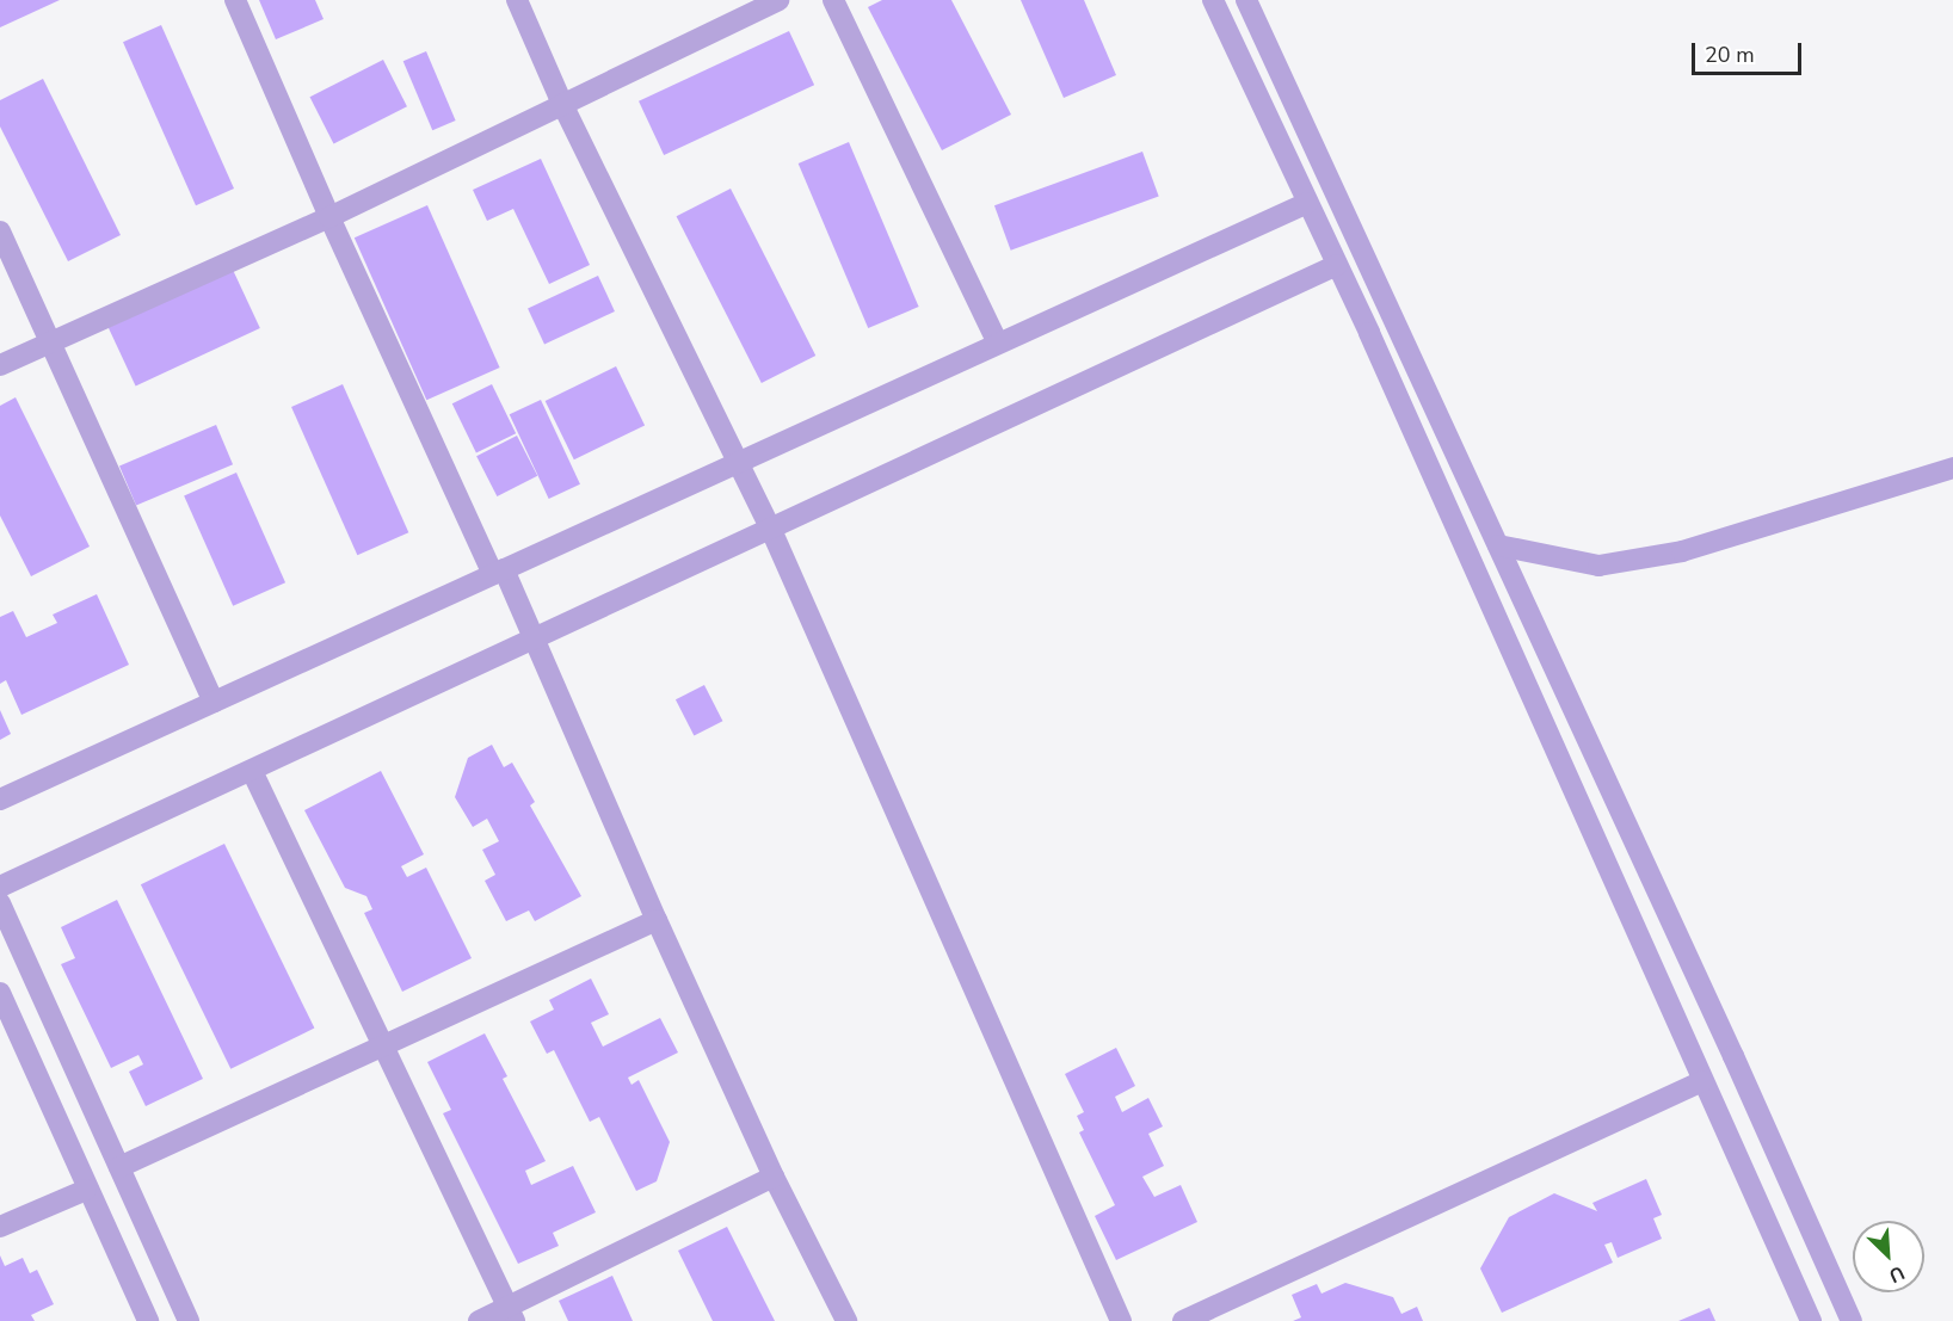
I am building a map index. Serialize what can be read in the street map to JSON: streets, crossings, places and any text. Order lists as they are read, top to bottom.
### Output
{
  "scale_bar": "20 m",
  "north": "bottom right"
}
